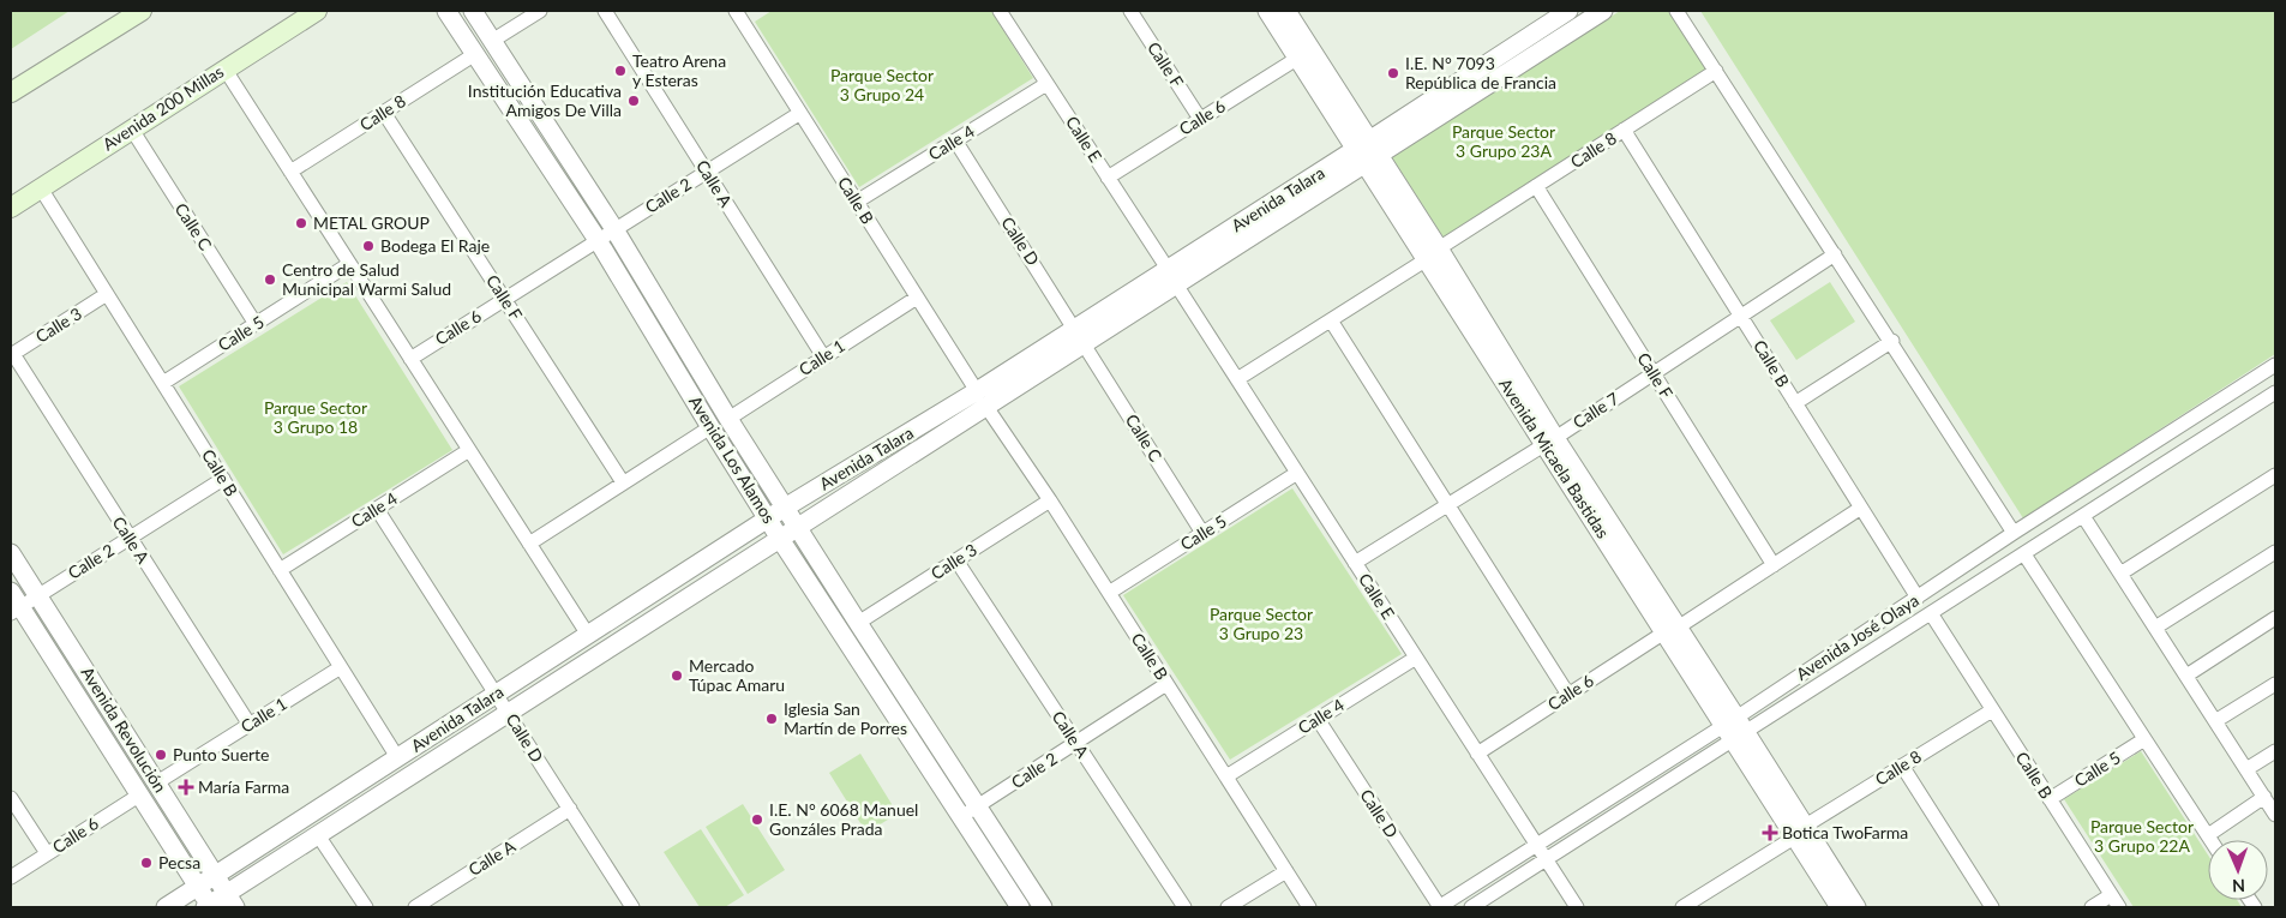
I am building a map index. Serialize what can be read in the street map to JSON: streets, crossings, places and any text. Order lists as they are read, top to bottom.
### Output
{
  "streets": {
    "main road": ["Avenida 200 Millas"],
    "street": [
      "Calle F",
      "Calle 8",
      "Calle 6",
      "Calle E",
      "Calle 4",
      "Calle A",
      "Calle 2",
      "Avenida Talara",
      "Calle B",
      "Calle C",
      "Calle D",
      "Calle 3",
      "Calle 5",
      "Calle 1",
      "Calle 7",
      "Avenida Micaela Bastidas",
      "Avenida Los Alamos",
      "Avenida José Olaya",
      "Avenida Revolución"
    ]
  },
  "crossings": [
    ["Calle F", "Calle 8"],
    ["Calle F", "Calle 6"],
    ["Calle F", "Calle 7"],
    ["Avenida 200 Millas", "Calle B"],
    ["Avenida 200 Millas", "Calle C"],
    ["Calle 8", "Calle E"],
    ["Calle 8", "Calle B"],
    ["Calle 8", "Avenida Micaela Bastidas"],
    ["Calle 8", "Avenida Los Alamos"],
    ["Calle 6", "Calle E"],
    ["Calle 6", "Calle 2"],
    ["Calle 6", "Calle B"],
    ["Calle 6", "Avenida Micaela Bastidas"],
    ["Calle 6", "Avenida Los Alamos"],
    ["Calle 6", "Avenida Revolución"],
    ["Calle E", "Calle 4"],
    ["Calle E", "Avenida Talara"],
    ["Calle E", "Calle 5"],
    ["Calle E", "Calle 7"],
    ["Calle E", "Avenida José Olaya"],
    ["Calle 4", "Calle B"],
    ["Calle 4", "Calle D"],
    ["Calle A", "Calle 2"],
    ["Calle A", "Calle D"],
    ["Calle A", "Calle 3"],
    ["Calle A", "Calle 1"],
    ["Calle 2", "Calle B"],
    ["Calle 2", "Avenida Los Alamos"],
    ["Calle 2", "Avenida Revolución"],
    ["Avenida Talara", "Calle B"],
    ["Avenida Talara", "Calle C"],
    ["Avenida Talara", "Calle D"],
    ["Avenida Talara", "Avenida Micaela Bastidas"],
    ["Avenida Talara", "Avenida Los Alamos"],
    ["Avenida Talara", "Avenida Revolución"],
    ["Calle B", "Calle 3"],
    ["Calle B", "Calle 5"],
    ["Calle B", "Calle 1"],
    ["Calle B", "Calle 7"],
    ["Calle B", "Avenida José Olaya"],
    ["Calle C", "Calle D"],
    ["Calle C", "Calle 5"],
    ["Calle D", "Avenida José Olaya"],
    ["Calle 3", "Avenida Los Alamos"],
    ["Calle 1", "Avenida Los Alamos"],
    ["Calle 1", "Avenida Revolución"],
    ["Calle 7", "Avenida Micaela Bastidas"],
    ["Avenida Micaela Bastidas", "Avenida José Olaya"]
  ],
  "parks": [
    "Parque Sector 3 Grupo 24",
    "Parque Sector 3 Grupo 23A",
    "Parque Sector 3 Grupo 18",
    "Parque Sector 3 Grupo 23",
    "Parque Sector 3 Grupo 22A"
  ],
  "places": {
    "other": [
      "Teatro Arena y Esteras",
      "I.E. N° 7093 República de Francia",
      "Institución Educativa Amigos De Villa",
      "METAL GROUP",
      "Bodega El Raje",
      "Centro de Salud Municipal Warmi Salud",
      "Mercado Túpac Amaru",
      "Iglesia San Martín de Porres",
      "Punto Suerte",
      "I.E. N° 6068 Manuel Gonzáles Prada",
      "Pecsa"
    ],
    "health": ["María Farma", "Botica TwoFarma"]
  },
  "north": "bottom"
}
